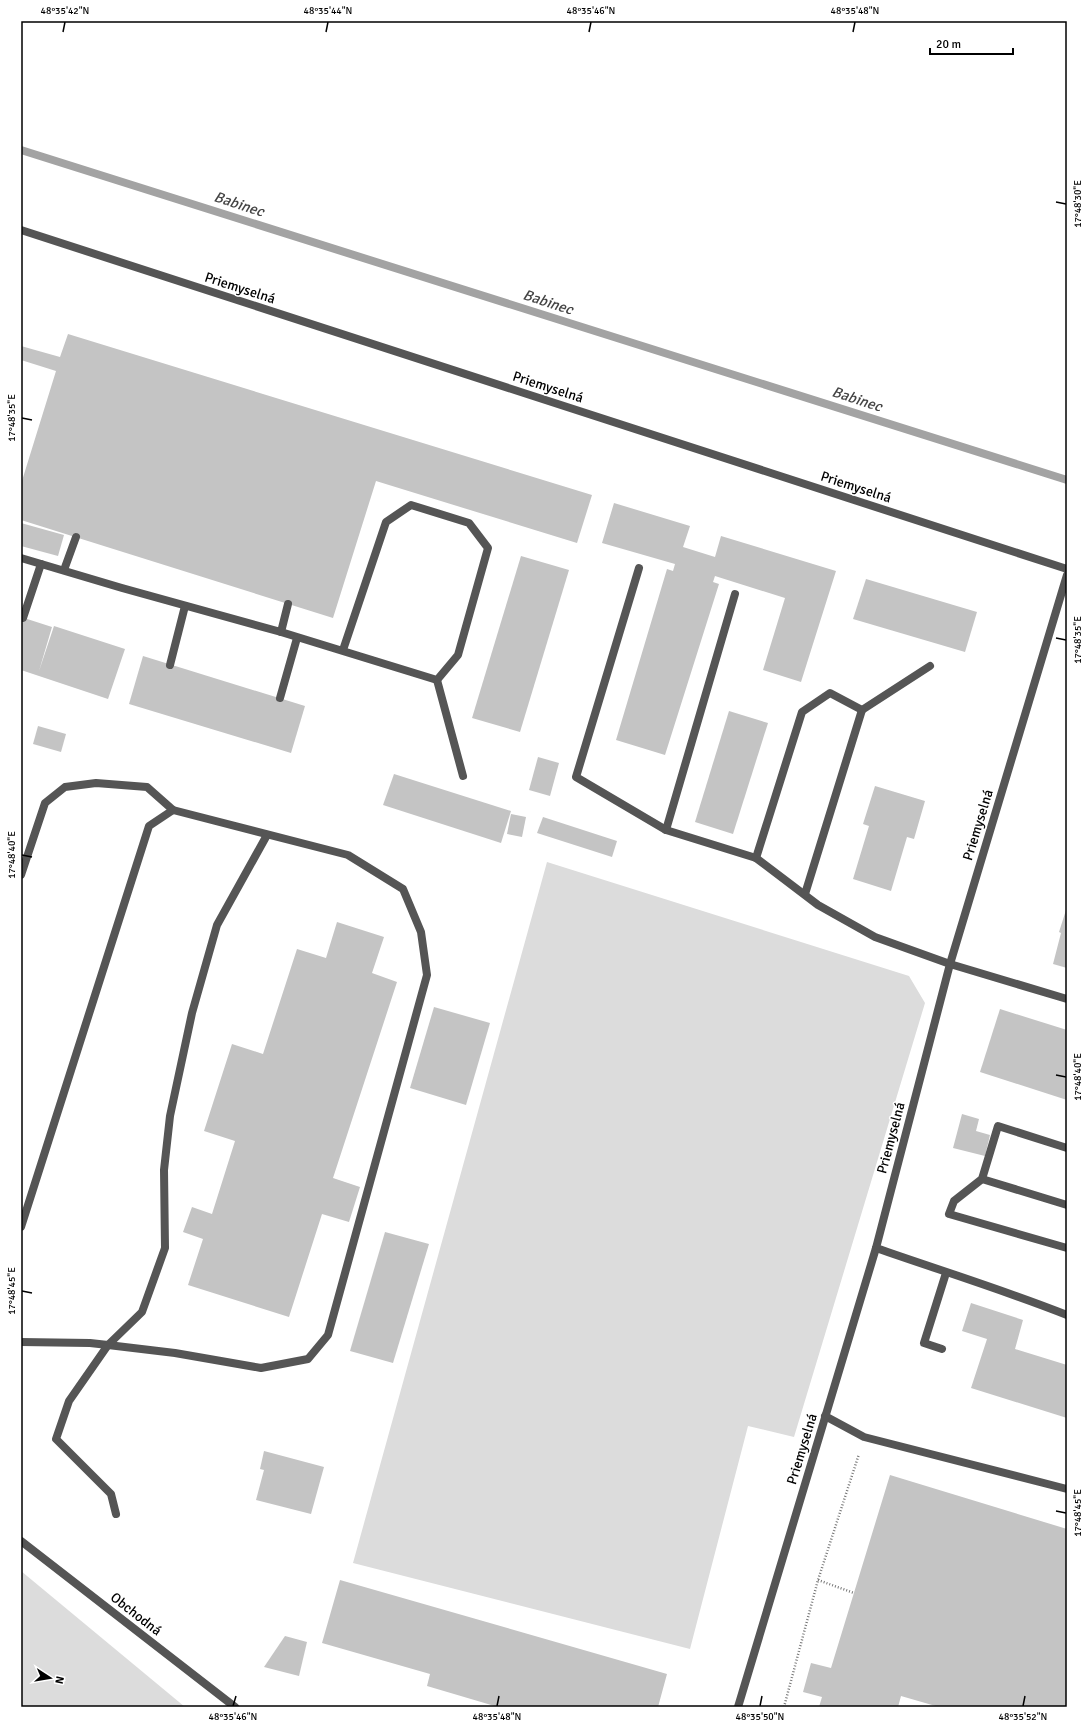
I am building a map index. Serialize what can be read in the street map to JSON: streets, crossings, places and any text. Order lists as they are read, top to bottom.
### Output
{
  "streets": {
    "street": ["Priemyselná", "Obchodná"]
  },
  "water": ["Babinec"],
  "scale_bar": "20 m",
  "north": "right",
  "coordinates": [
    "48°35'42\"N",
    "48°35'44\"N",
    "48°35'46\"N",
    "48°35'48\"N",
    "17°48'30\"E",
    "17°48'35\"E",
    "17°48'40\"E",
    "17°48'45\"E",
    "48°35'50\"N",
    "48°35'52\"N"
  ]
}
